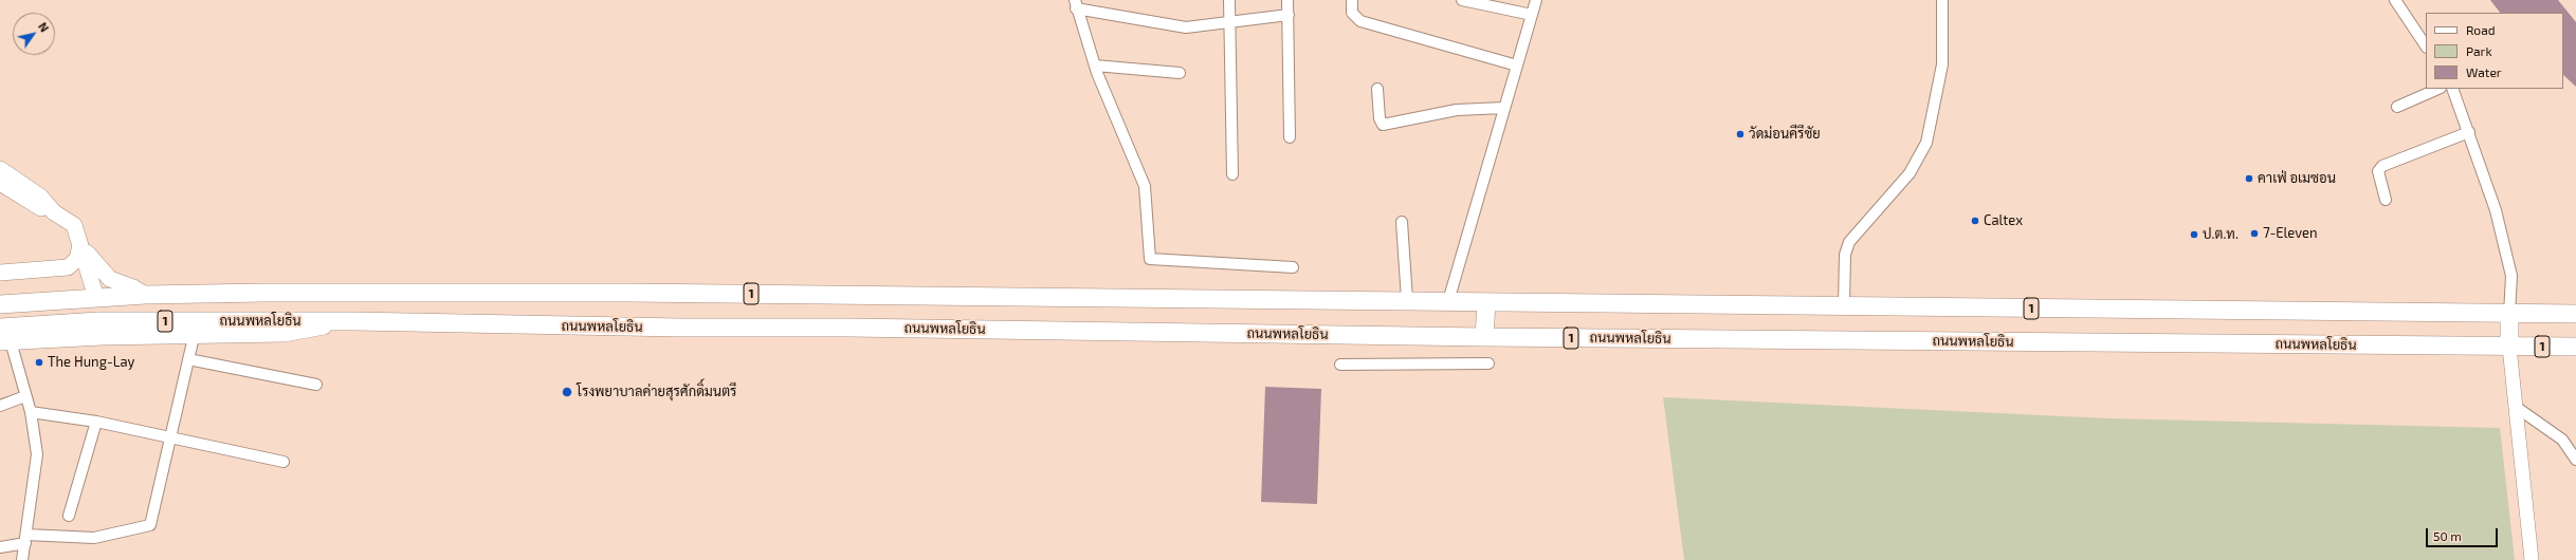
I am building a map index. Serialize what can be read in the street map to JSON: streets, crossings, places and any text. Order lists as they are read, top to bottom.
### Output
{
  "streets": {
    "highway": ["1", "ถนนพหลโยธิน"]
  },
  "crossings": [
    ["1", "ถนนพหลโยธิน"]
  ],
  "places": [
    "วัดม่อนคีรีชัย",
    "คาเฟ่ อเมซอน",
    "Caltex",
    "7-Eleven",
    "ป.ต.ท.",
    "The Hung-Lay",
    "โรงพยาบาลค่ายสุรศักดิ์มนตรี"
  ],
  "legend": ["Road", "Park", "Water"],
  "scale_bar": "50 m",
  "north": "top right"
}
